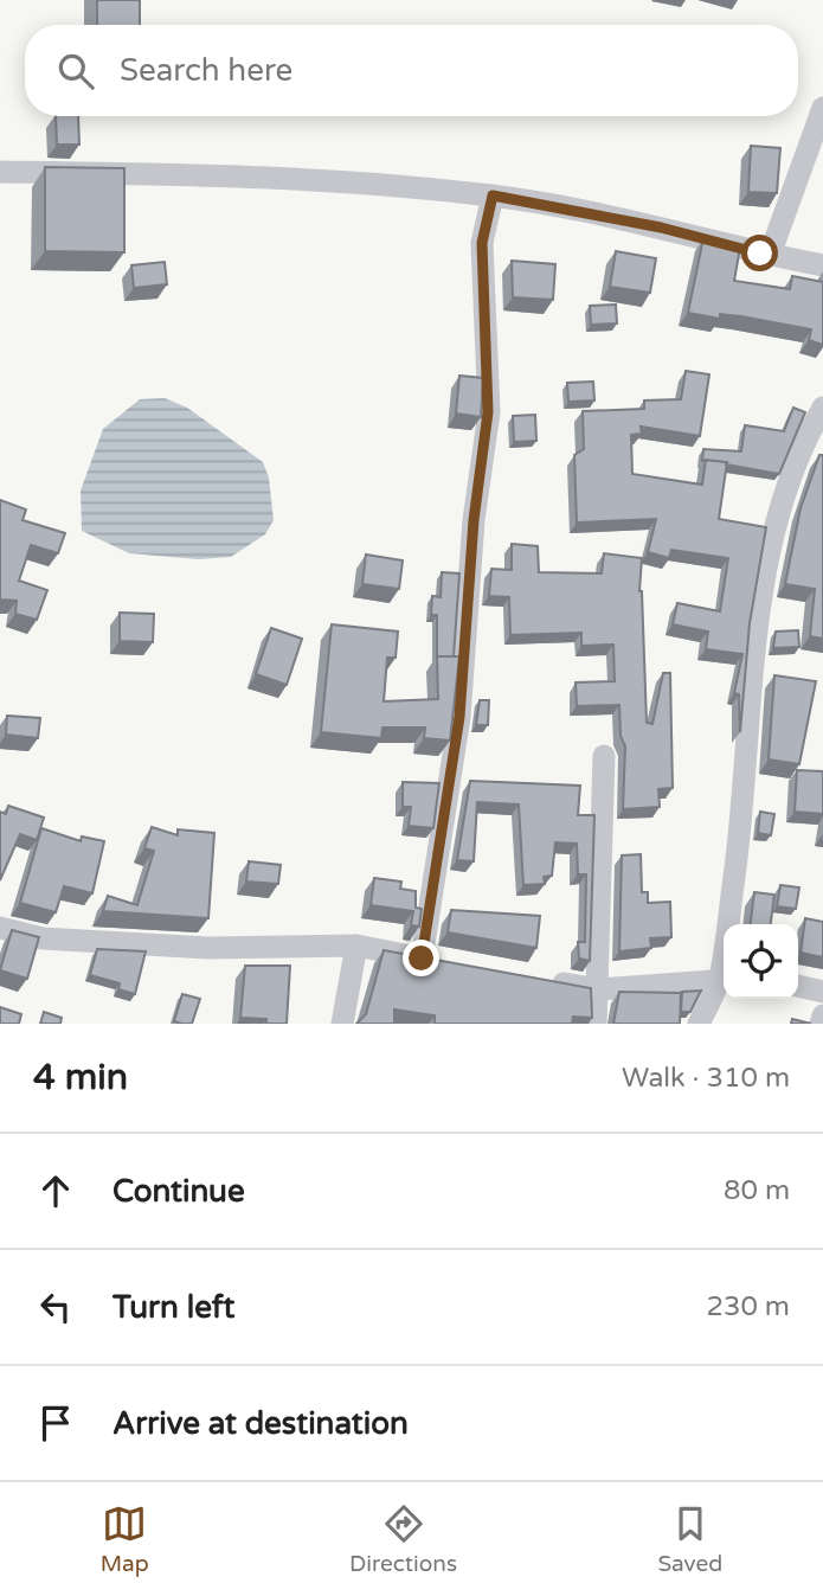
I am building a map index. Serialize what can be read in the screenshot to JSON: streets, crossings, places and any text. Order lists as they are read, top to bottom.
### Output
{
  "page": {
    "search": "Search here",
    "heading": ["4 min", "Walk · 310 m"],
    "list": [
      ["Continue", "80 m"],
      ["Turn left", "230 m"],
      "Arrive at destination"
    ],
    "nav": ["Map", "Directions", "Saved"]
  }
}
